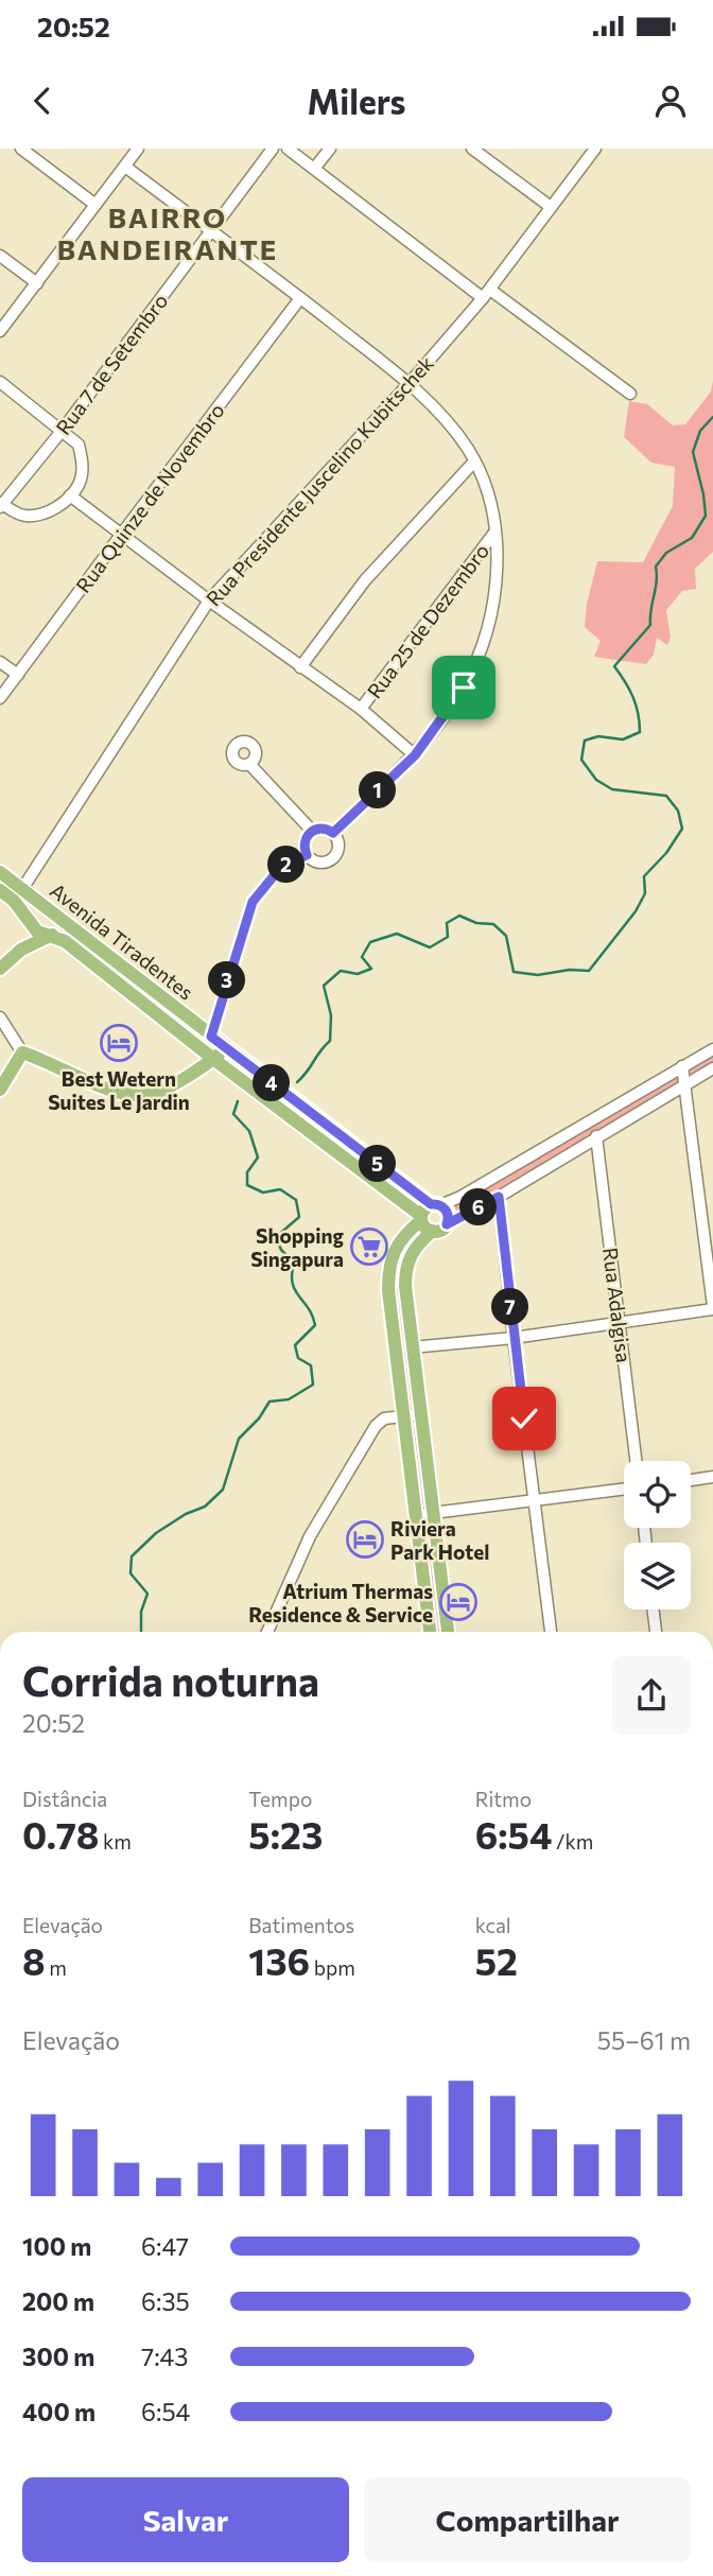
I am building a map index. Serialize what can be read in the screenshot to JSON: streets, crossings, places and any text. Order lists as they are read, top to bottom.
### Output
{
  "streets": {
    "main road": ["Avenida Tiradentes"],
    "street": [
      "Rua 7 de Setembro",
      "Rua Presidente Juscelino Kubitschek",
      "Rua Quinze de Novembro",
      "Rua 25 de Dezembro",
      "Rua Adalgisa"
    ]
  },
  "crossings": [
    ["Rua Presidente Juscelino Kubitschek", "Avenida Tiradentes"]
  ],
  "districts": ["BAIRRO BANDEIRANTE"],
  "places": {
    "hotel": ["Best Wetern Suites Le Jardin", "Riviera Park Hotel", "Atrium Thermas Residence & Service"],
    "supermarket": ["Shopping Singapura"]
  },
  "page": {
    "status": "20:52",
    "header": "Milers",
    "pins": [
      "1",
      "2",
      "3",
      "4",
      "5",
      "6",
      "7"
    ],
    "heading": ["Corrida noturna", "20:52"],
    "stats": [
      ["Distância", "0.78 km"],
      ["Tempo", "5:23"],
      ["Ritmo", "6:54 /km"],
      ["Elevação", "8 m"],
      ["Batimentos", "136 bpm"],
      ["kcal", "52"]
    ],
    "chart": ["Elevação", "55–61 m"],
    "list": [
      {
        "name": "100 m",
        "note": "6:47"
      },
      {
        "name": "200 m",
        "note": "6:35"
      },
      {
        "name": "300 m",
        "note": "7:43"
      },
      {
        "name": "400 m",
        "note": "6:54"
      }
    ],
    "buttons": ["Salvar", "Compartilhar"]
  }
}
